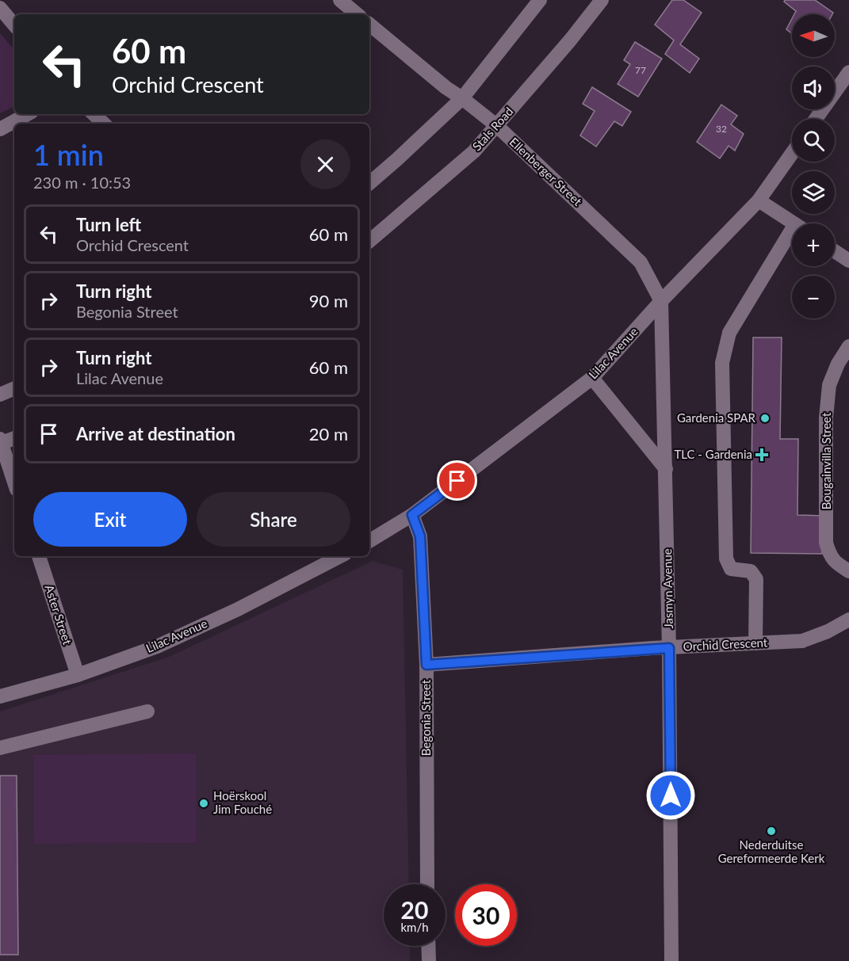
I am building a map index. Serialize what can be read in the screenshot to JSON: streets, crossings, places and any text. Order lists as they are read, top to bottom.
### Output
{
  "streets": {
    "street": [
      "Stals Road",
      "Ellenberger Street",
      "Lilac Avenue",
      "Bougainvilla Street",
      "Jasmyn Avenue",
      "Aster Street",
      "Orchid Crescent",
      "Begonia Street"
    ]
  },
  "crossings": [
    ["Stals Road", "Ellenberger Street"],
    ["Ellenberger Street", "Lilac Avenue"],
    ["Ellenberger Street", "Jasmyn Avenue"],
    ["Lilac Avenue", "Jasmyn Avenue"],
    ["Lilac Avenue", "Aster Street"],
    ["Lilac Avenue", "Begonia Street"],
    ["Jasmyn Avenue", "Orchid Crescent"],
    ["Orchid Crescent", "Begonia Street"]
  ],
  "places": {
    "other": ["Gardenia SPAR", "Hoërskool Jim Fouché", "Nederduitse Gereformeerde Kerk"],
    "health": ["TLC - Gardenia"]
  },
  "house_numbers": ["77", "32"],
  "north": "left",
  "page": {
    "map_buttons": ["+", "−"],
    "turn": ["60 m", "Orchid Crescent"],
    "heading": ["1 min", "230 m · 10:53"],
    "list": [
      {
        "name": "Turn left",
        "note": "Orchid Crescent",
        "value": "60 m"
      },
      {
        "name": "Turn right",
        "note": "Begonia Street",
        "value": "90 m"
      },
      {
        "name": "Turn right",
        "note": "Lilac Avenue",
        "value": "60 m"
      },
      {
        "name": "Arrive at destination",
        "value": "20 m"
      }
    ],
    "buttons": ["Exit", "Share"],
    "speed": "20 km/h",
    "limit": "30"
  }
}
